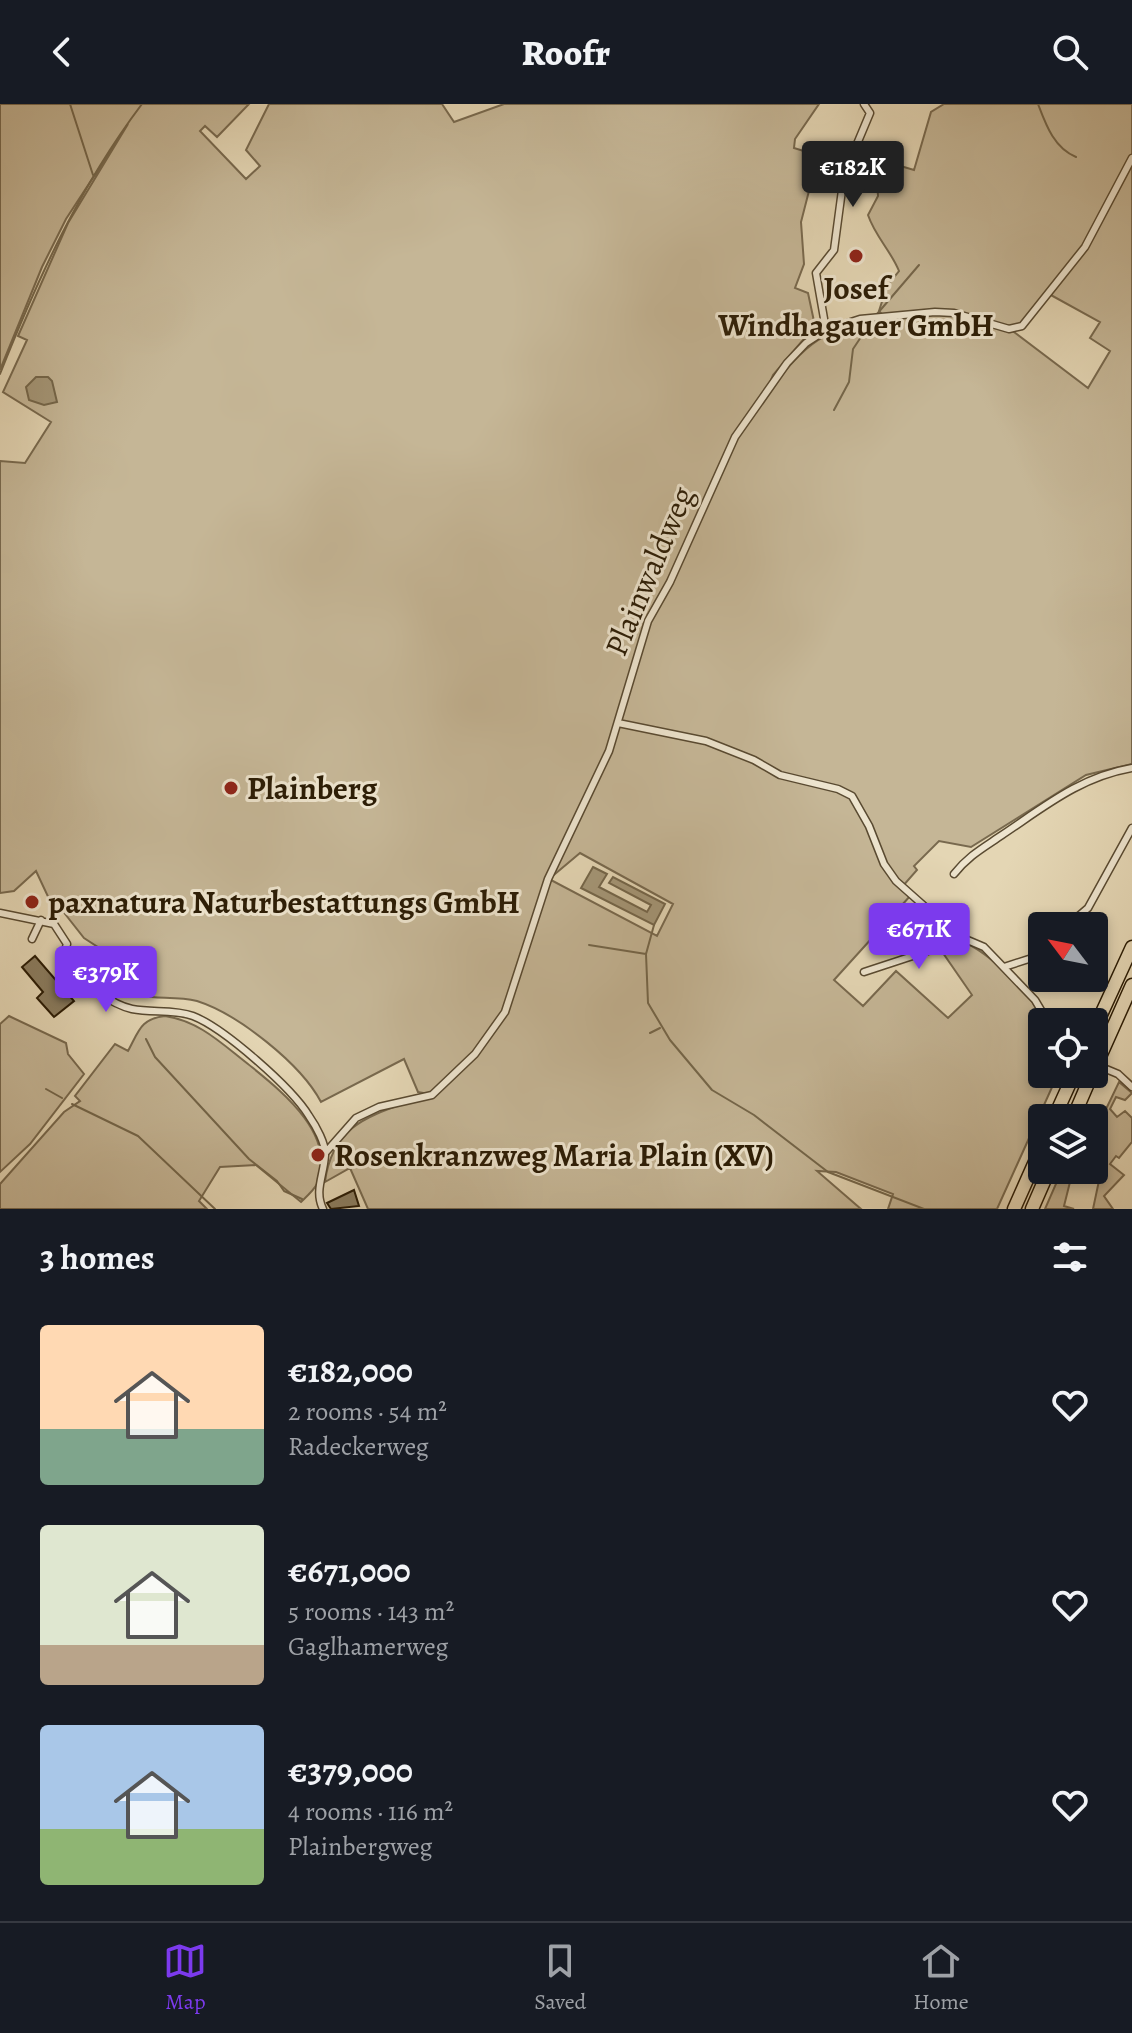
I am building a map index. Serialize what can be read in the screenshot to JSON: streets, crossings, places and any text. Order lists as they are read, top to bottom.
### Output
{
  "streets": {
    "street": ["Plainwaldweg"]
  },
  "places": [
    "Josef Windhagauer GmbH",
    "Plainberg",
    "paxnatura Naturbestattungs GmbH",
    "Rosenkranzweg Maria Plain (XV)"
  ],
  "north": "top left",
  "page": {
    "header": "Roofr",
    "price": ["€182K", "€671K", "€379K"],
    "heading": "3 homes",
    "list": [
      {
        "name": "€182,000",
        "note": "2 rooms · 54 m² · Radeckerweg"
      },
      {
        "name": "€671,000",
        "note": "5 rooms · 143 m² · Gaglhamerweg"
      },
      {
        "name": "€379,000",
        "note": "4 rooms · 116 m² · Plainbergweg"
      }
    ],
    "tabs": ["Map", "Saved", "Home"]
  }
}
